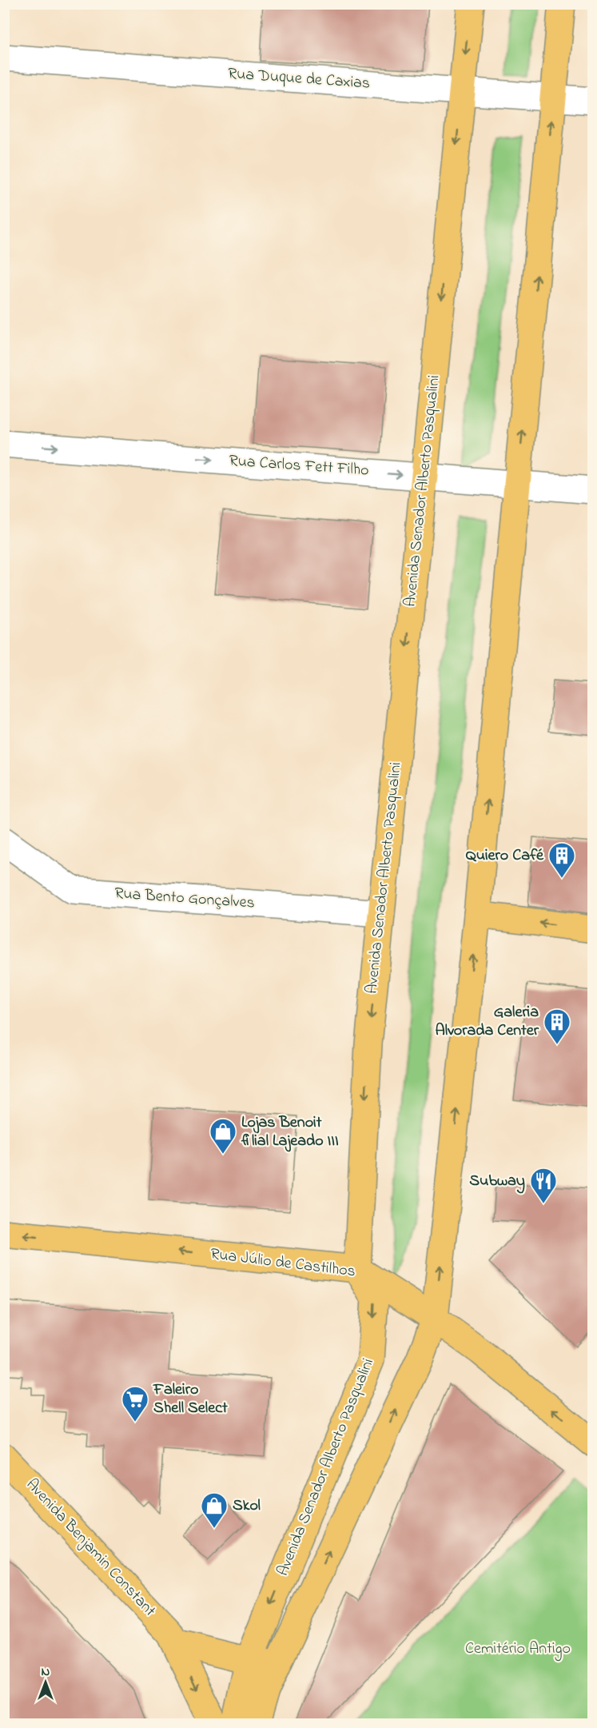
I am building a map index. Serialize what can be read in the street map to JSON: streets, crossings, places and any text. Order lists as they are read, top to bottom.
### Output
{
  "streets": {
    "main road": ["Avenida Senador Alberto Pasqualini", "Rua Júlio de Castilhos", "Avenida Benjamin Constant"],
    "street": ["Rua Duque de Caxias", "Rua Carlos Fett Filho", "Rua Bento Gonçalves"]
  },
  "crossings": [
    ["Rua Duque de Caxias", "Avenida Senador Alberto Pasqualini"],
    ["Rua Carlos Fett Filho", "Avenida Senador Alberto Pasqualini"],
    ["Avenida Senador Alberto Pasqualini", "Rua Bento Gonçalves"],
    ["Avenida Senador Alberto Pasqualini", "Rua Júlio de Castilhos"]
  ],
  "one_way": ["Rua Carlos Fett Filho", "Rua Júlio de Castilhos"],
  "parks": ["Cemitério Antigo"],
  "places": {
    "building": ["Quiero Café", "Galeria Alvorada Center"],
    "shop": ["Lojas Benoit filial Lajeado III", "Skol"],
    "restaurant": ["Subway"],
    "supermarket": ["Faleiro Shell Select"]
  },
  "north": "top"
}
